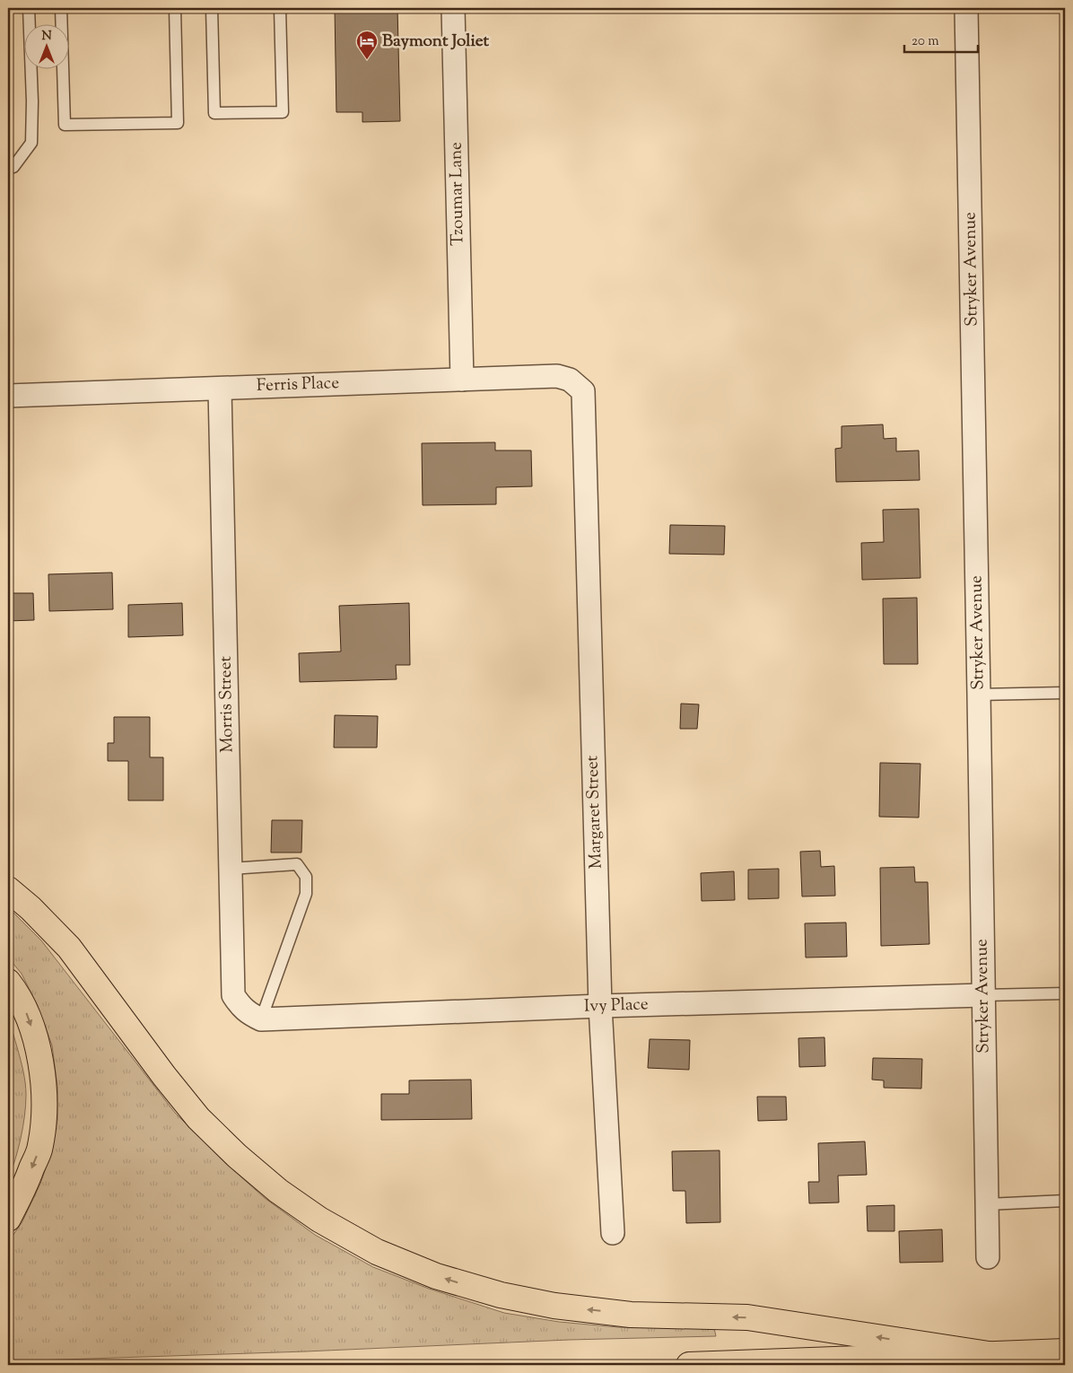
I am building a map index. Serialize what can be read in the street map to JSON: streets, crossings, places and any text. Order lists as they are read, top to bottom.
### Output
{
  "streets": {
    "street": [
      "Tzoumar Lane",
      "Stryker Avenue",
      "Ferris Place",
      "Morris Street",
      "Margaret Street",
      "Ivy Place"
    ]
  },
  "crossings": [
    ["Tzoumar Lane", "Ferris Place"],
    ["Stryker Avenue", "Ivy Place"],
    ["Ferris Place", "Morris Street"],
    ["Ferris Place", "Margaret Street"],
    ["Morris Street", "Ivy Place"],
    ["Margaret Street", "Ivy Place"]
  ],
  "places": {
    "hotel": ["Baymont Joliet"]
  },
  "scale_bar": "20 m",
  "north": "top"
}
